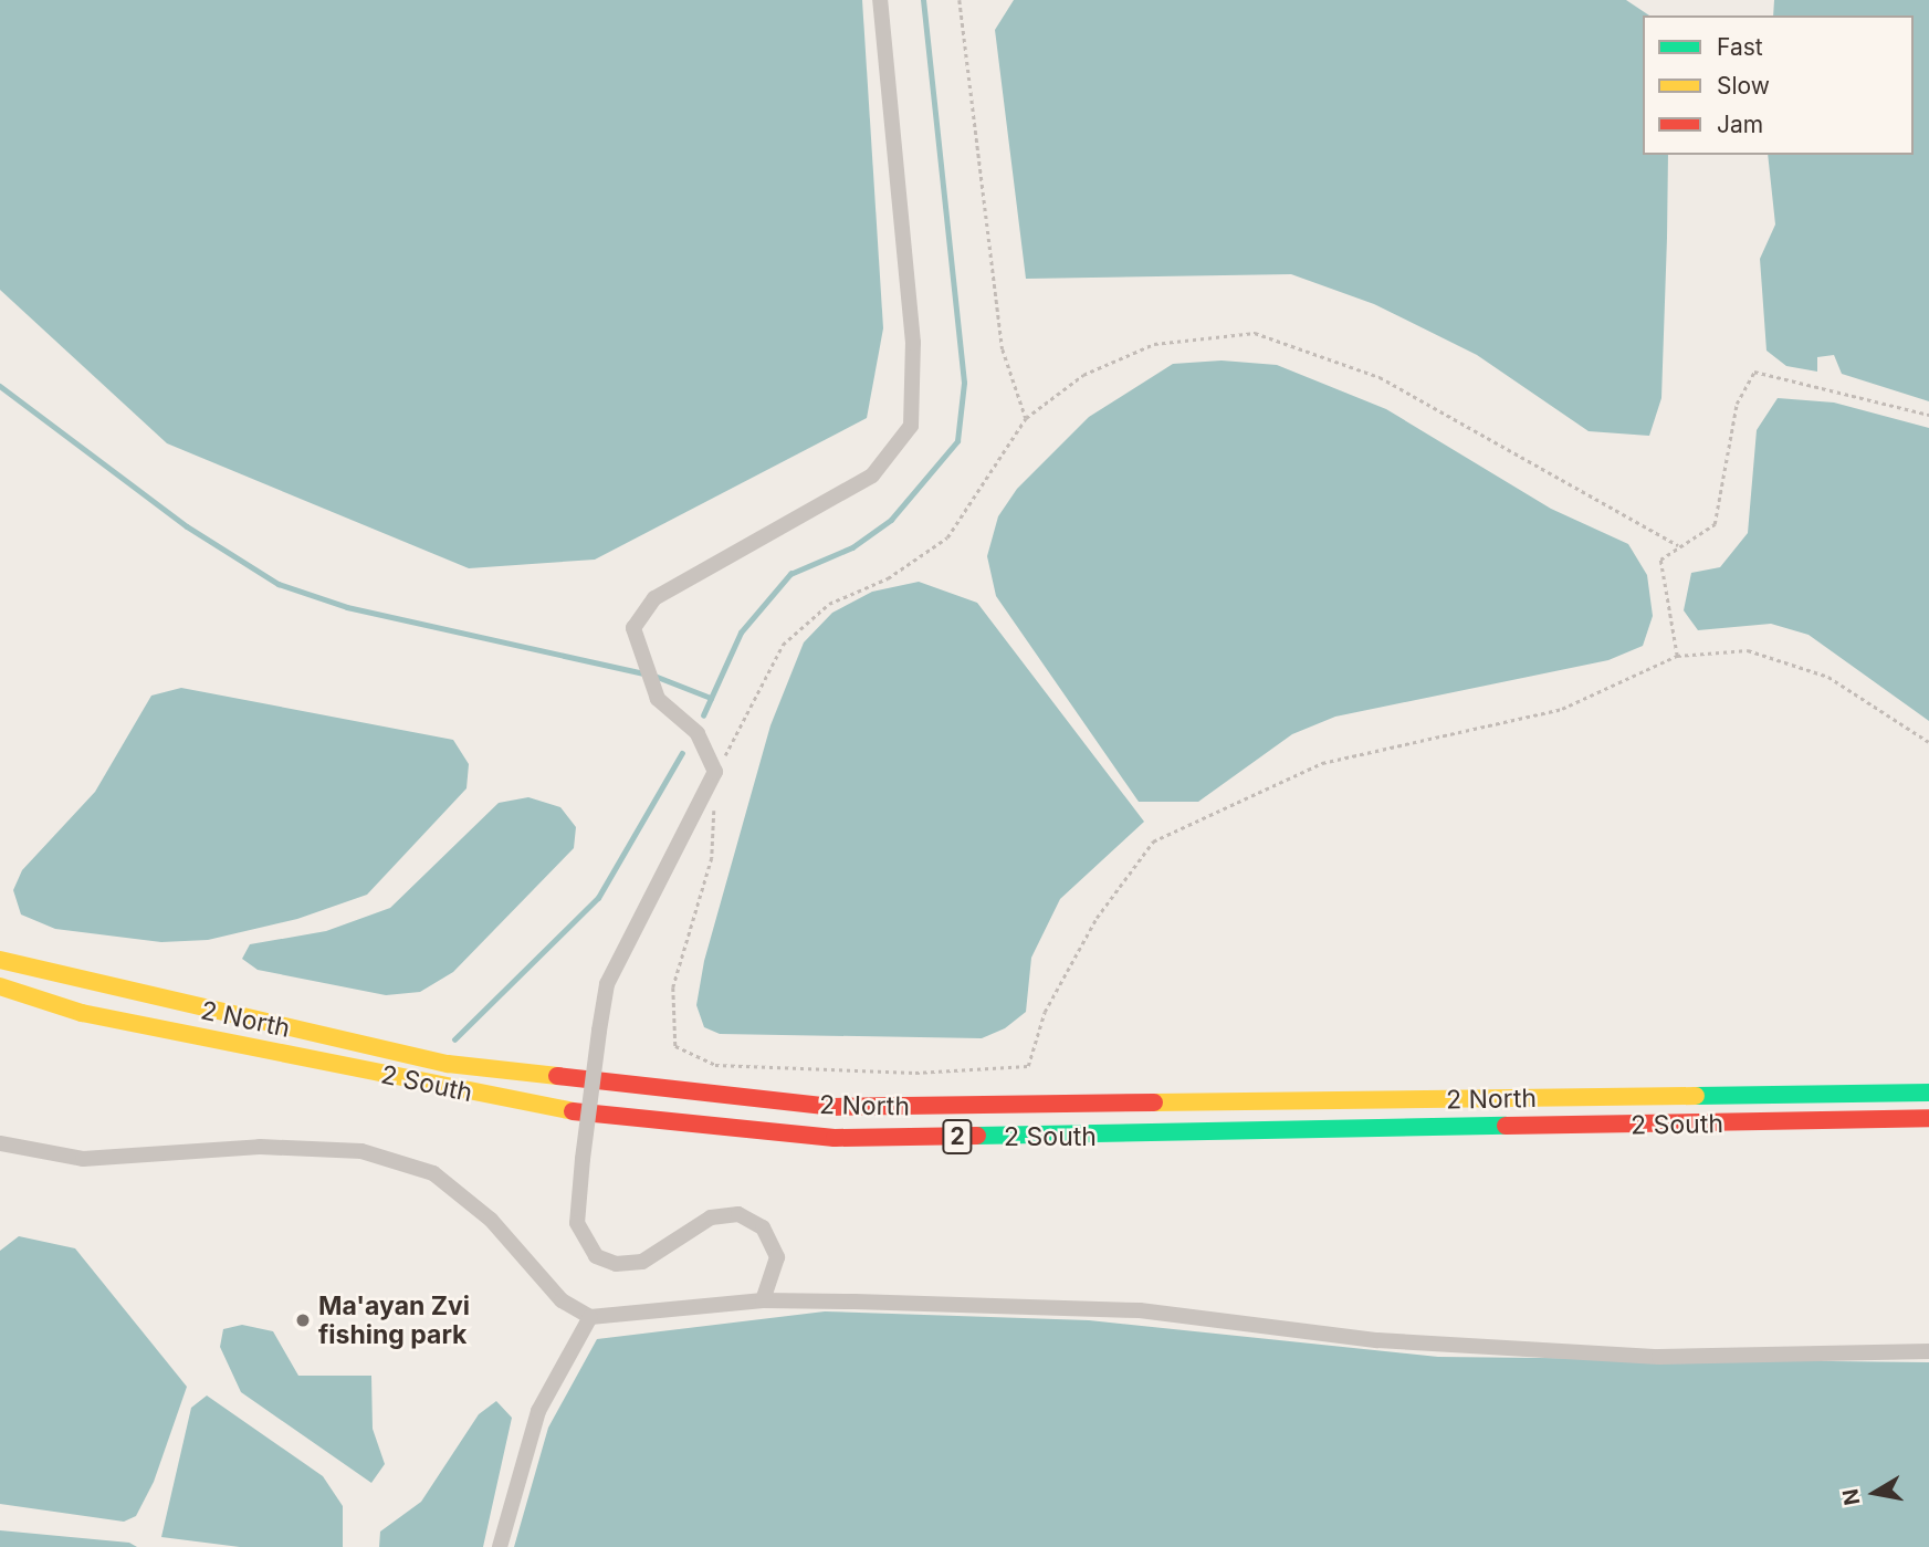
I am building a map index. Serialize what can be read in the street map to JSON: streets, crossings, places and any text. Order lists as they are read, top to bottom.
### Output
{
  "streets": {
    "highway": ["2 North", "2 South", "2"]
  },
  "places": ["Ma'ayan Zvi fishing park"],
  "legend": ["Fast", "Slow", "Jam"],
  "north": "left"
}
